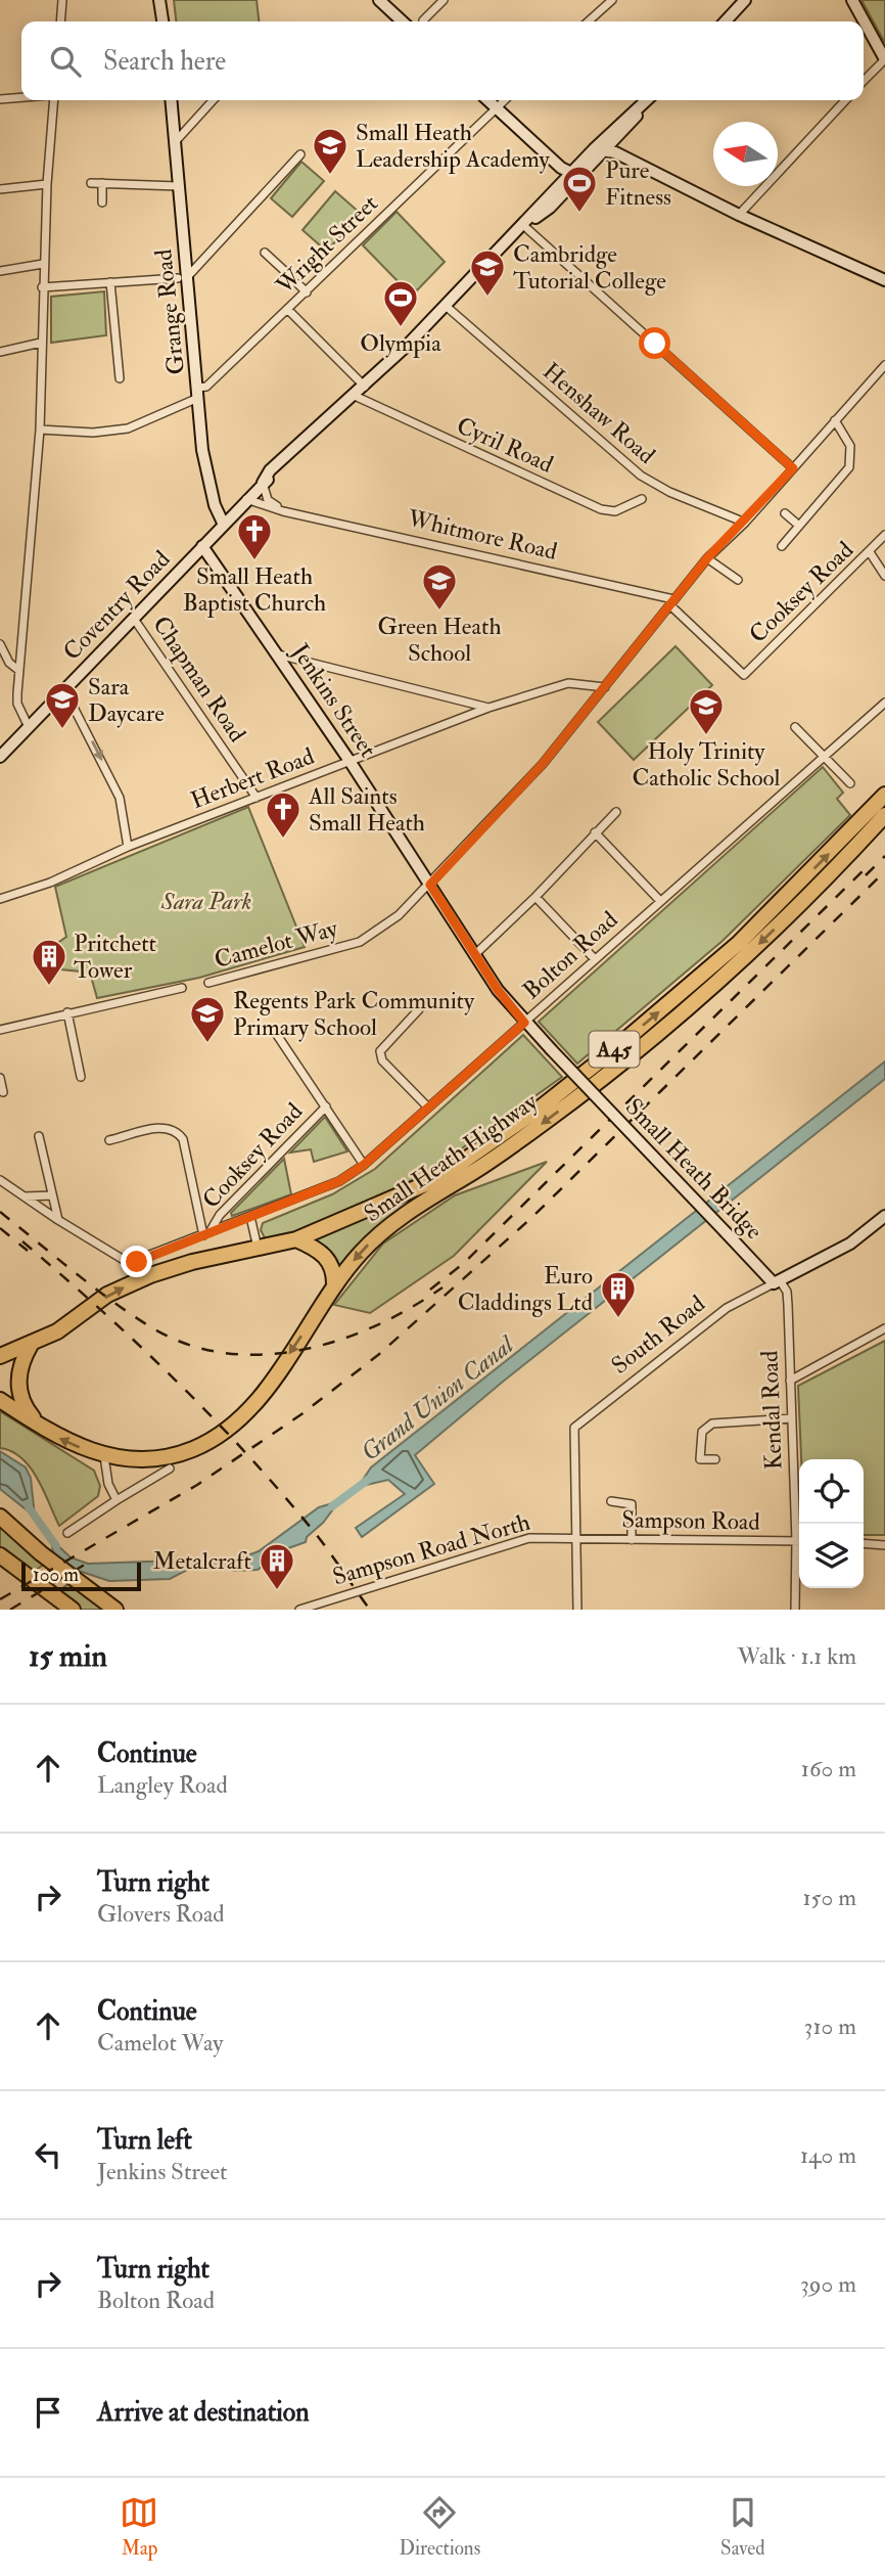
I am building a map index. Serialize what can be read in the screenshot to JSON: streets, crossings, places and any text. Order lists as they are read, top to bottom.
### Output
{
  "streets": {
    "highway": ["A45", "Small Heath Highway"],
    "street": [
      "Wright Street",
      "Grange Road",
      "Henshaw Road",
      "Cyril Road",
      "Whitmore Road",
      "Cooksey Road",
      "Coventry Road",
      "Chapman Road",
      "Jenkins Street",
      "Herbert Road",
      "Camelot Way",
      "Bolton Road",
      "Small Heath Bridge",
      "South Road",
      "Kendal Road",
      "Sampson Road",
      "Sampson Road North"
    ]
  },
  "crossings": [
    ["Wright Street", "Grange Road"],
    ["Grange Road", "Coventry Road"],
    ["Henshaw Road", "Coventry Road"],
    ["Henshaw Road", "Camelot Way"],
    ["Cyril Road", "Coventry Road"],
    ["Whitmore Road", "Cooksey Road"],
    ["Whitmore Road", "Coventry Road"],
    ["Whitmore Road", "Camelot Way"],
    ["Cooksey Road", "Camelot Way"],
    ["Cooksey Road", "Bolton Road"],
    ["Coventry Road", "Chapman Road"],
    ["Coventry Road", "Jenkins Street"],
    ["Chapman Road", "Herbert Road"],
    ["Jenkins Street", "Herbert Road"],
    ["Jenkins Street", "Camelot Way"],
    ["Jenkins Street", "Bolton Road"],
    ["Jenkins Street", "Small Heath Bridge"],
    ["Herbert Road", "Camelot Way"],
    ["Bolton Road", "Small Heath Bridge"],
    ["Small Heath Bridge", "South Road"],
    ["Small Heath Bridge", "Kendal Road"],
    ["South Road", "Kendal Road"],
    ["South Road", "Sampson Road"],
    ["South Road", "Sampson Road North"],
    ["Sampson Road", "Sampson Road North"]
  ],
  "water": ["Grand Union Canal"],
  "parks": ["Sara Park"],
  "places": {
    "school or university": [
      "Small Heath Leadership Academy",
      "Cambridge Tutorial College",
      "Green Heath School",
      "Sara Daycare",
      "Holy Trinity Catholic School",
      "Regents Park Community Primary School"
    ],
    "sports": ["Pure Fitness", "Olympia"],
    "church": ["Small Heath Baptist Church", "All Saints Small Heath"],
    "building": ["Pritchett Tower", "Euro Claddings Ltd", "Metalcraft"]
  },
  "scale_bar": "100 m",
  "north": "left",
  "page": {
    "search": "Search here",
    "scale": "100 m",
    "heading": ["15 min", "Walk · 1.1 km"],
    "list": [
      ["Continue", "Langley Road", "160 m"],
      ["Turn right", "Glovers Road", "150 m"],
      ["Continue", "Camelot Way", "310 m"],
      ["Turn left", "Jenkins Street", "140 m"],
      ["Turn right", "Bolton Road", "390 m"],
      "Arrive at destination"
    ],
    "nav": ["Map", "Directions", "Saved"]
  }
}
